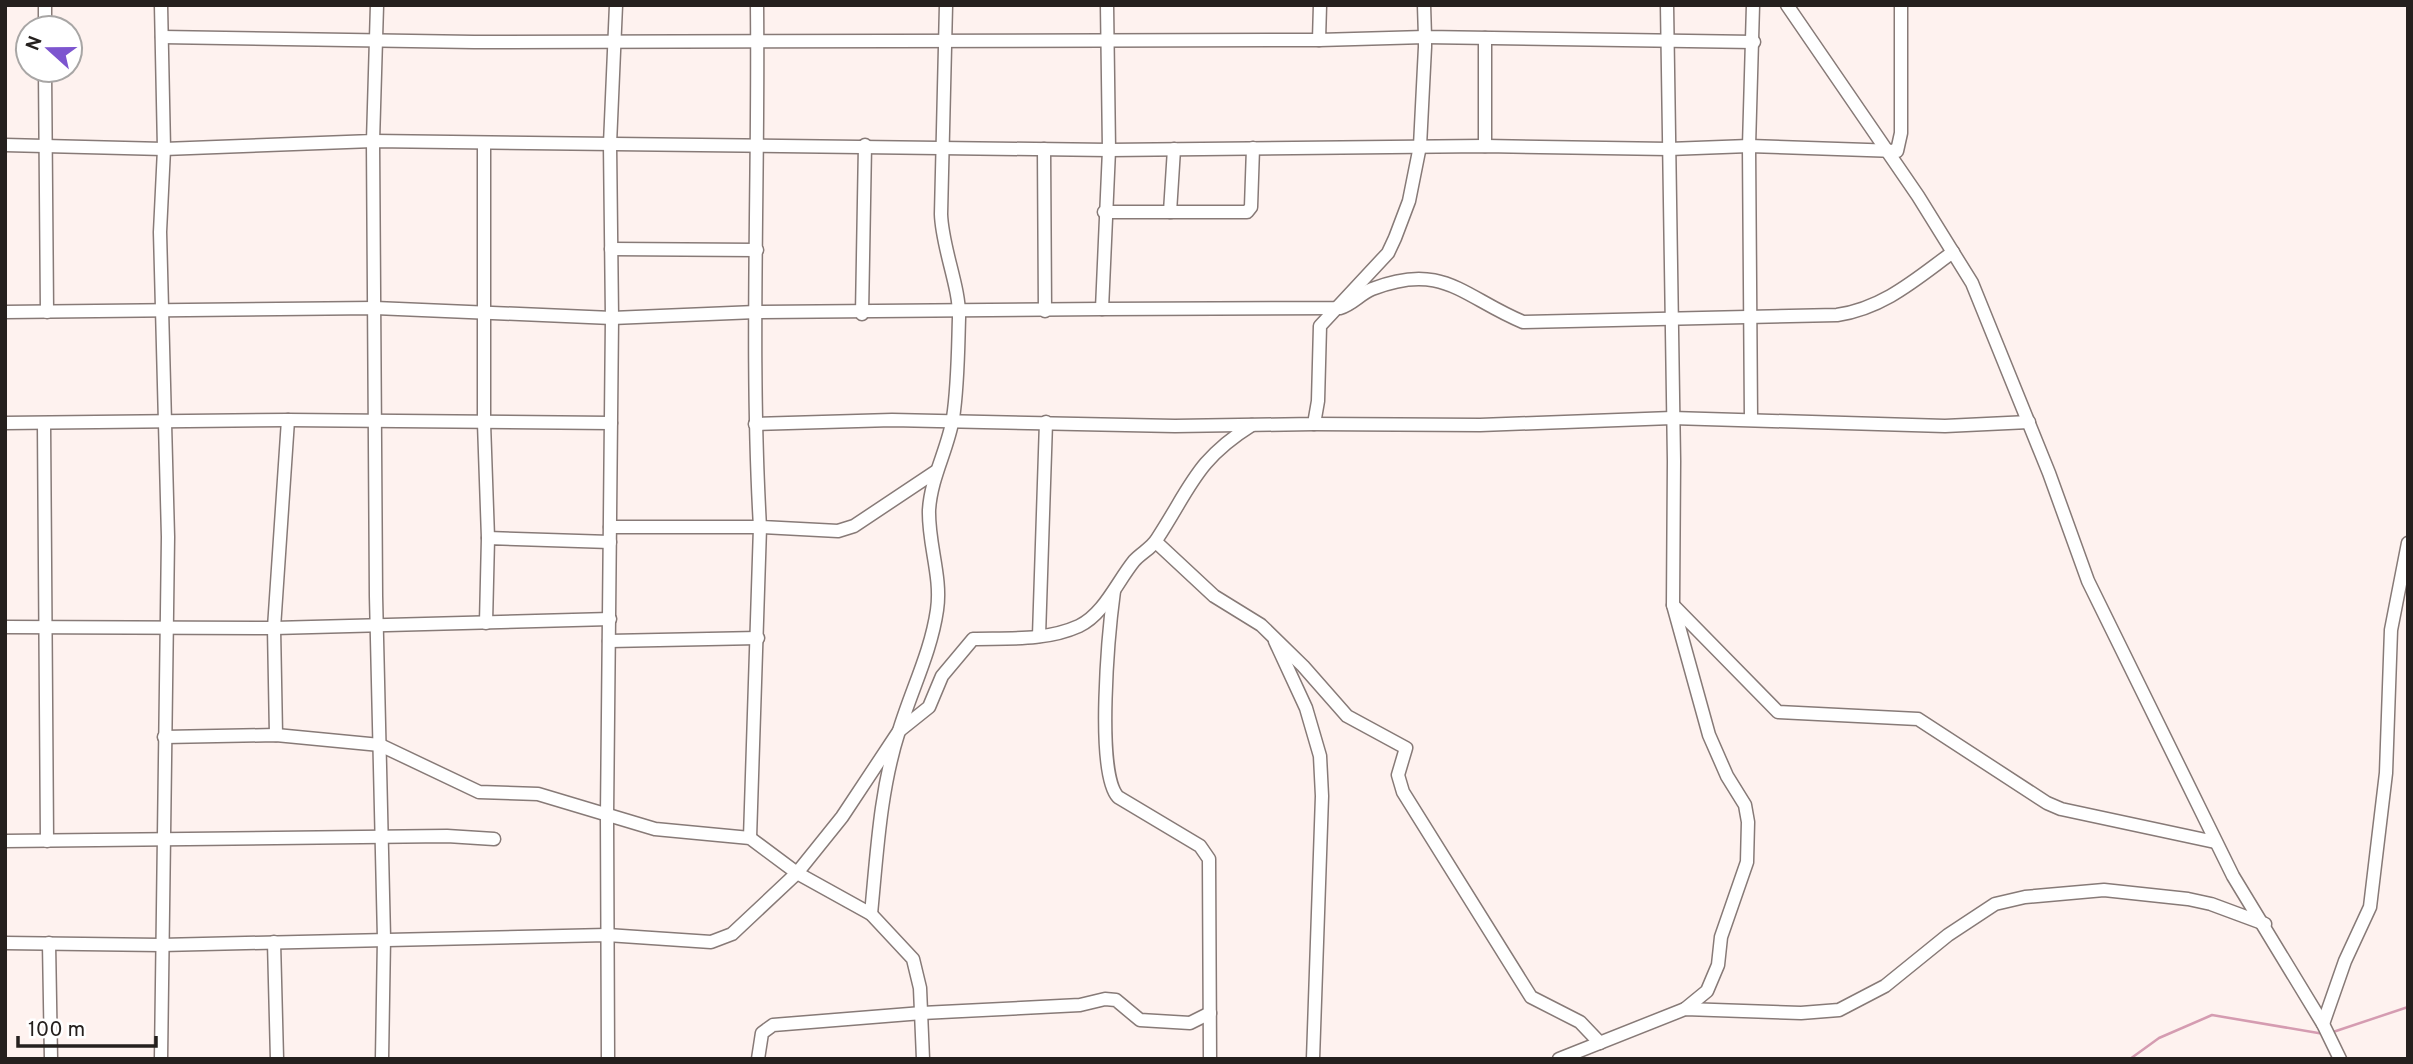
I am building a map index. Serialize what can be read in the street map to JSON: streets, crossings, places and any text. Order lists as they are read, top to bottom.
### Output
{
  "scale_bar": "100 m",
  "north": "left"
}
